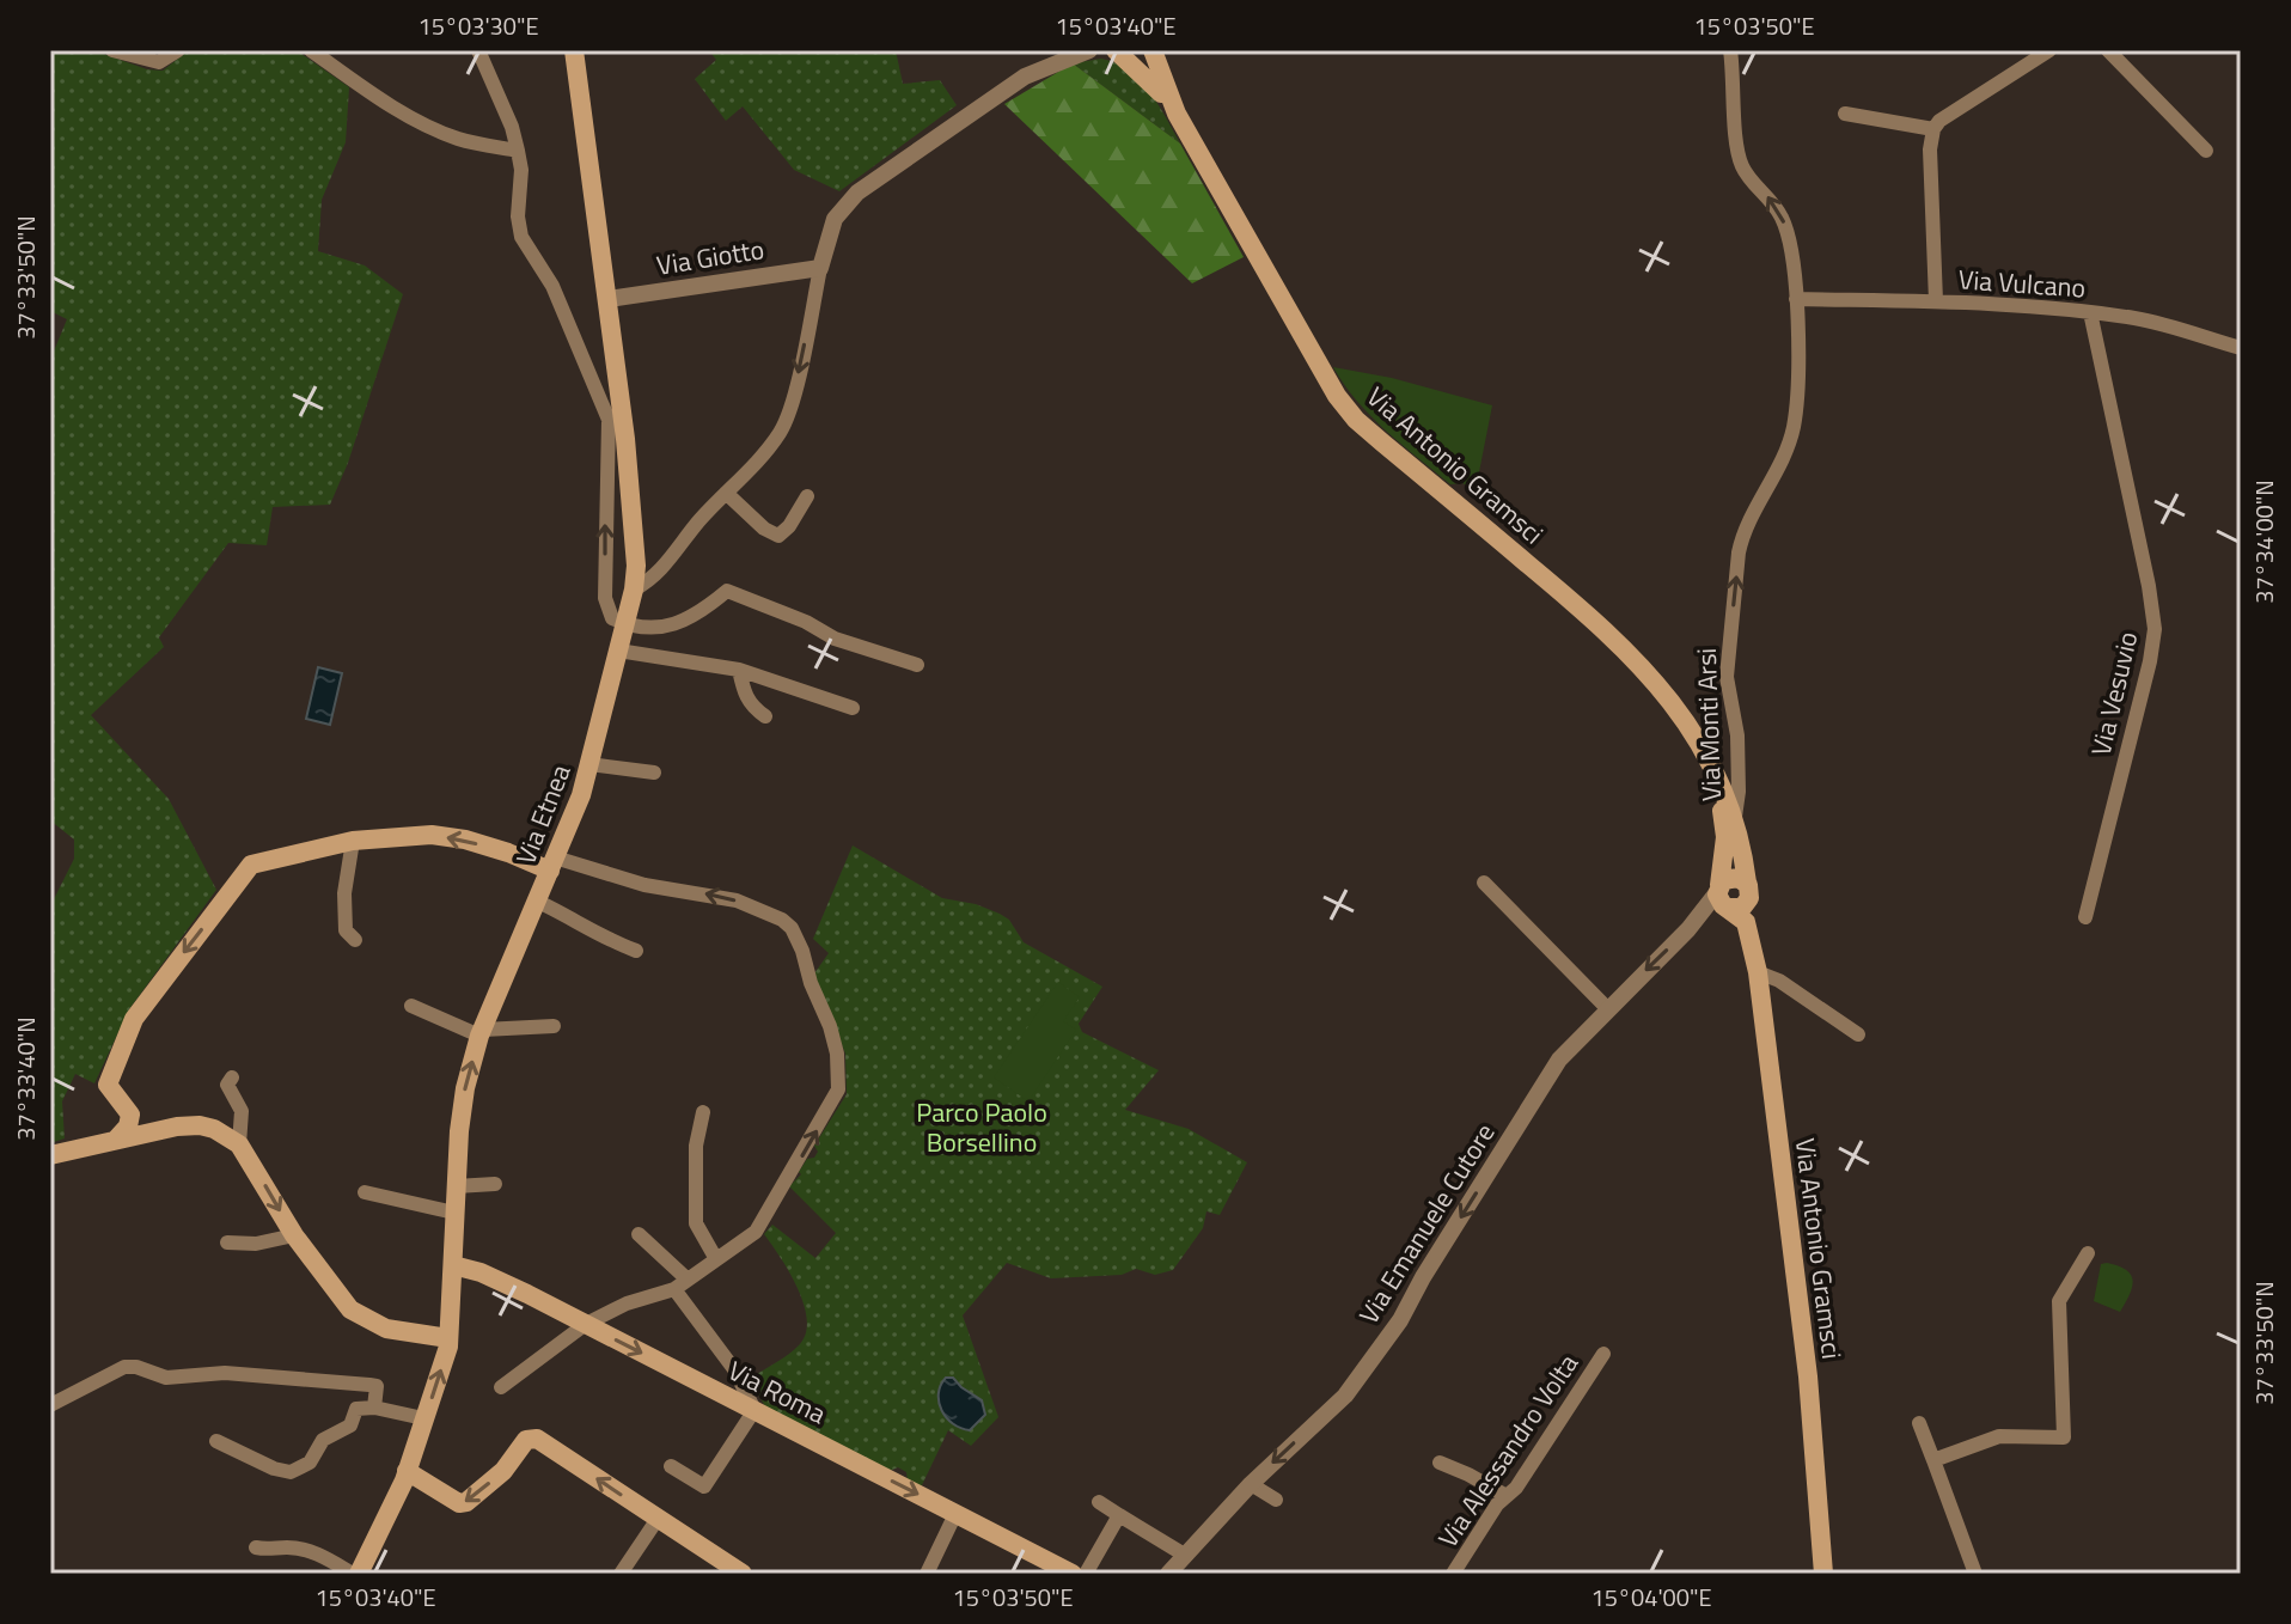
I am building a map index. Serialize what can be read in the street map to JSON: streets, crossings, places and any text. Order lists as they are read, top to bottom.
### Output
{
  "streets": {
    "main road": ["Via Antonio Gramsci", "Via Etnea", "Via Roma"],
    "street": [
      "Via Giotto",
      "Via Vulcano",
      "Via Vesuvio",
      "Via Monti Arsi",
      "Via Emanuele Cutore",
      "Via Alessandro Volta"
    ]
  },
  "crossings": [
    ["Via Giotto", "Via Etnea"],
    ["Via Vulcano", "Via Vesuvio"],
    ["Via Vulcano", "Via Monti Arsi"],
    ["Via Antonio Gramsci", "Via Monti Arsi"],
    ["Via Etnea", "Via Roma"]
  ],
  "one_way": ["Via Monti Arsi", "Via Emanuele Cutore", "Via Roma"],
  "parks": ["Parco Paolo Borsellino"],
  "coordinates": [
    "15°03'30\"E",
    "15°03'40\"E",
    "15°03'50\"E",
    "37°33'50\"N",
    "37°34'00\"N",
    "37°33'40\"N",
    "15°04'00\"E"
  ]
}
